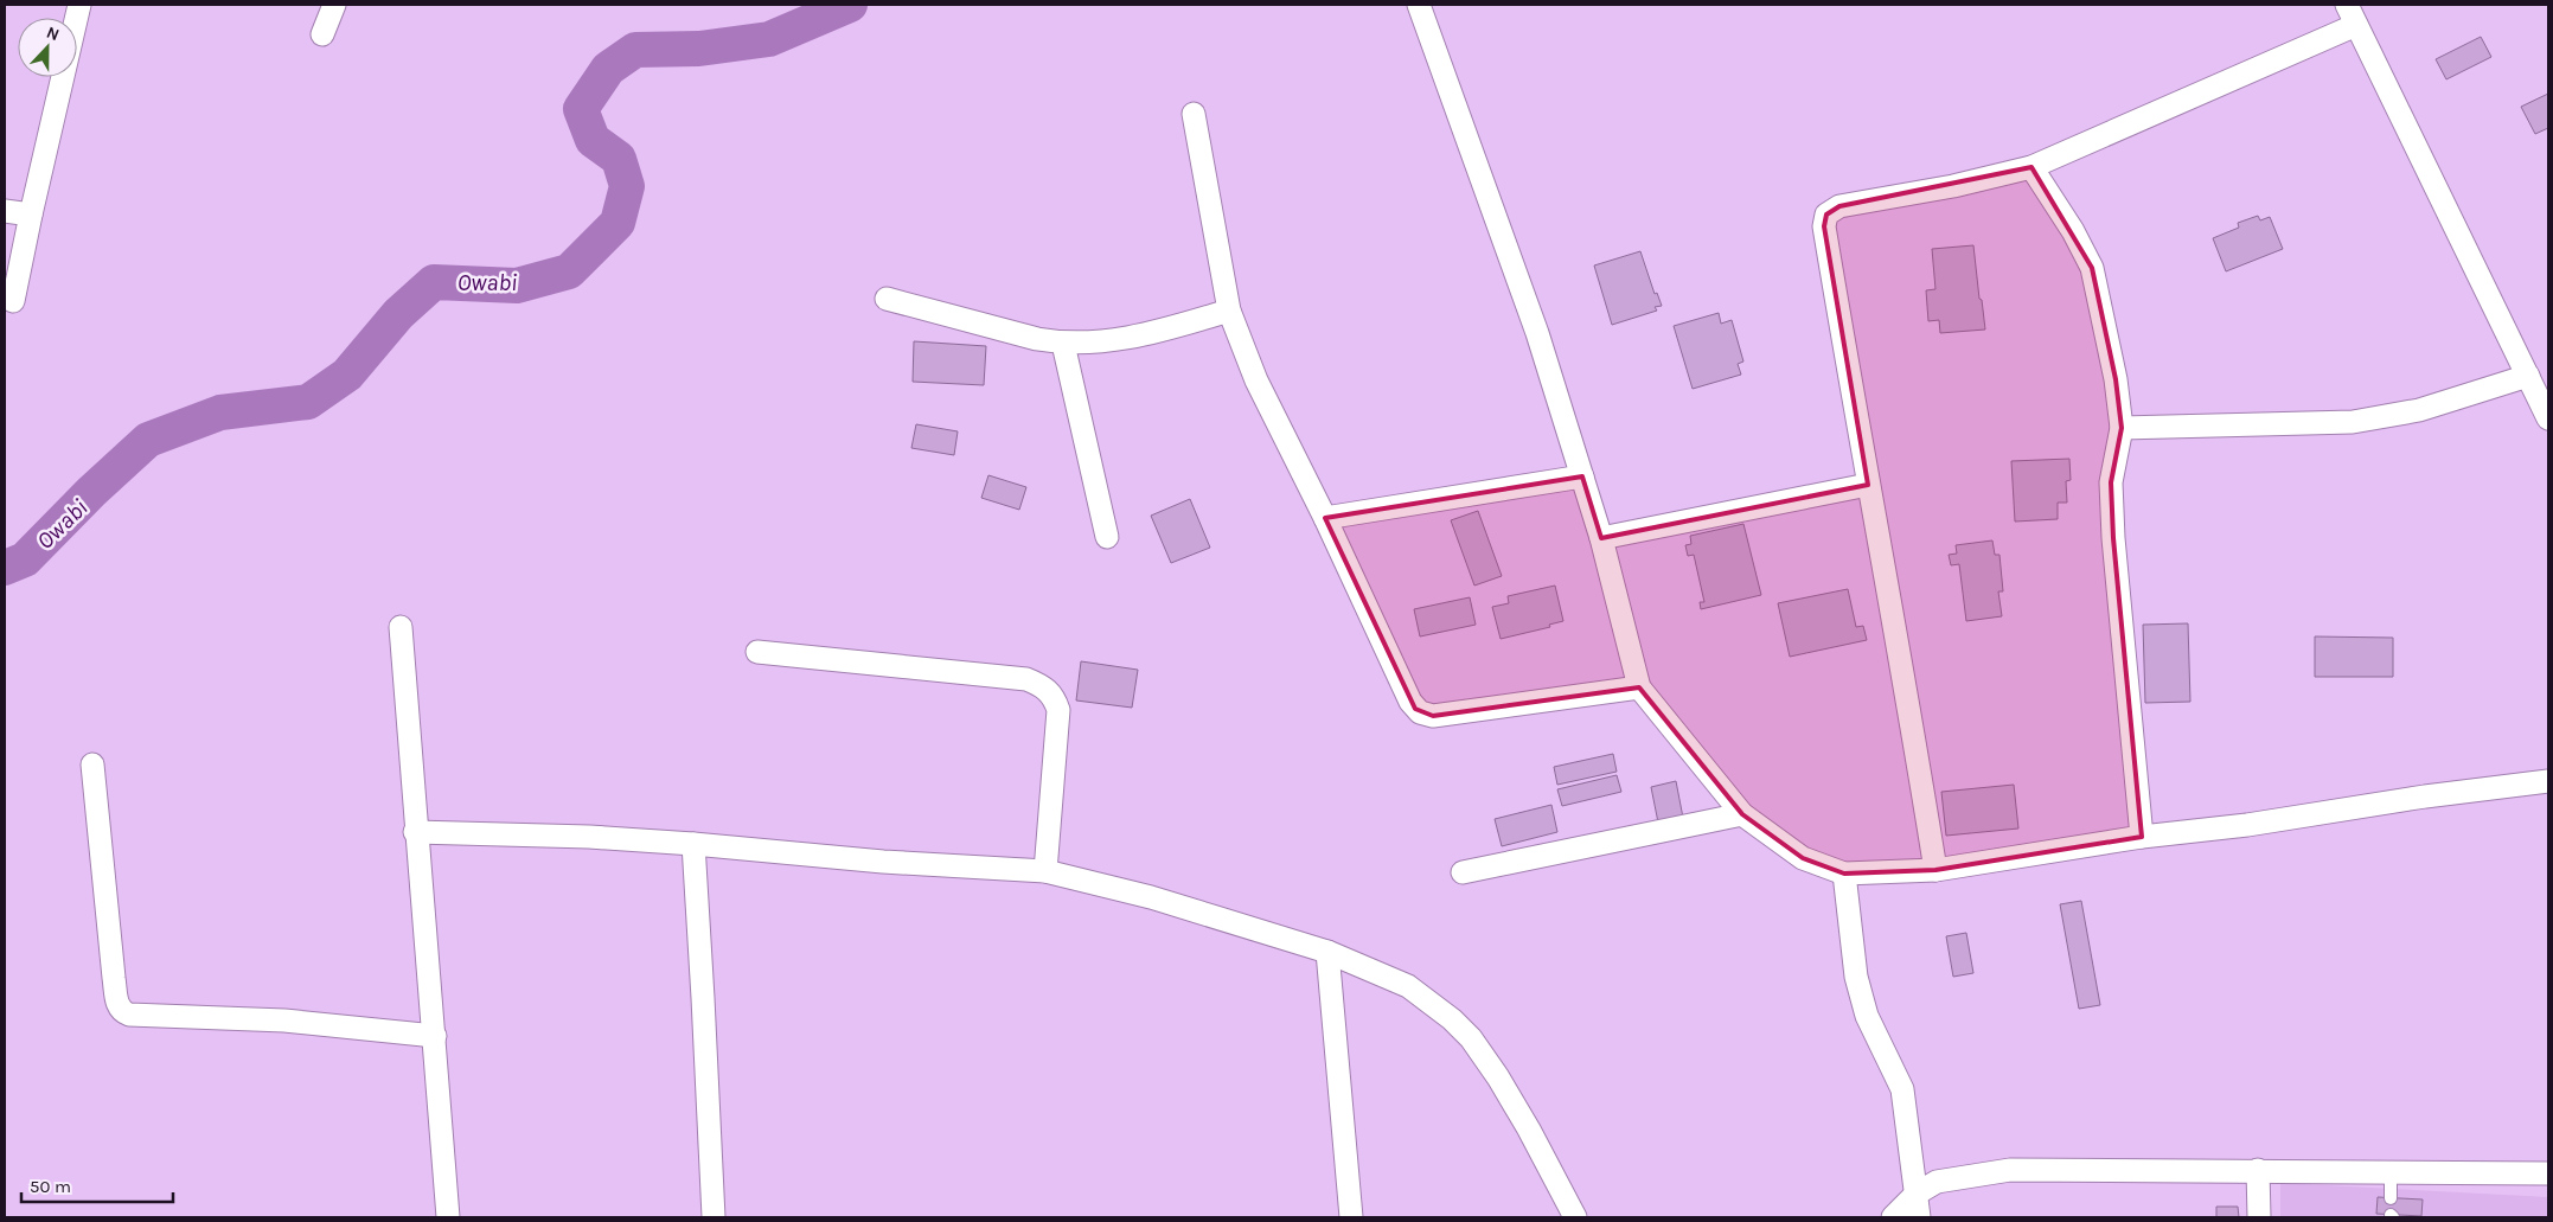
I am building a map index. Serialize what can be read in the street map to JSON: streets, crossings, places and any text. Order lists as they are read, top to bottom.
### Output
{
  "water": ["Owabi"],
  "scale_bar": "50 m",
  "north": "top"
}
